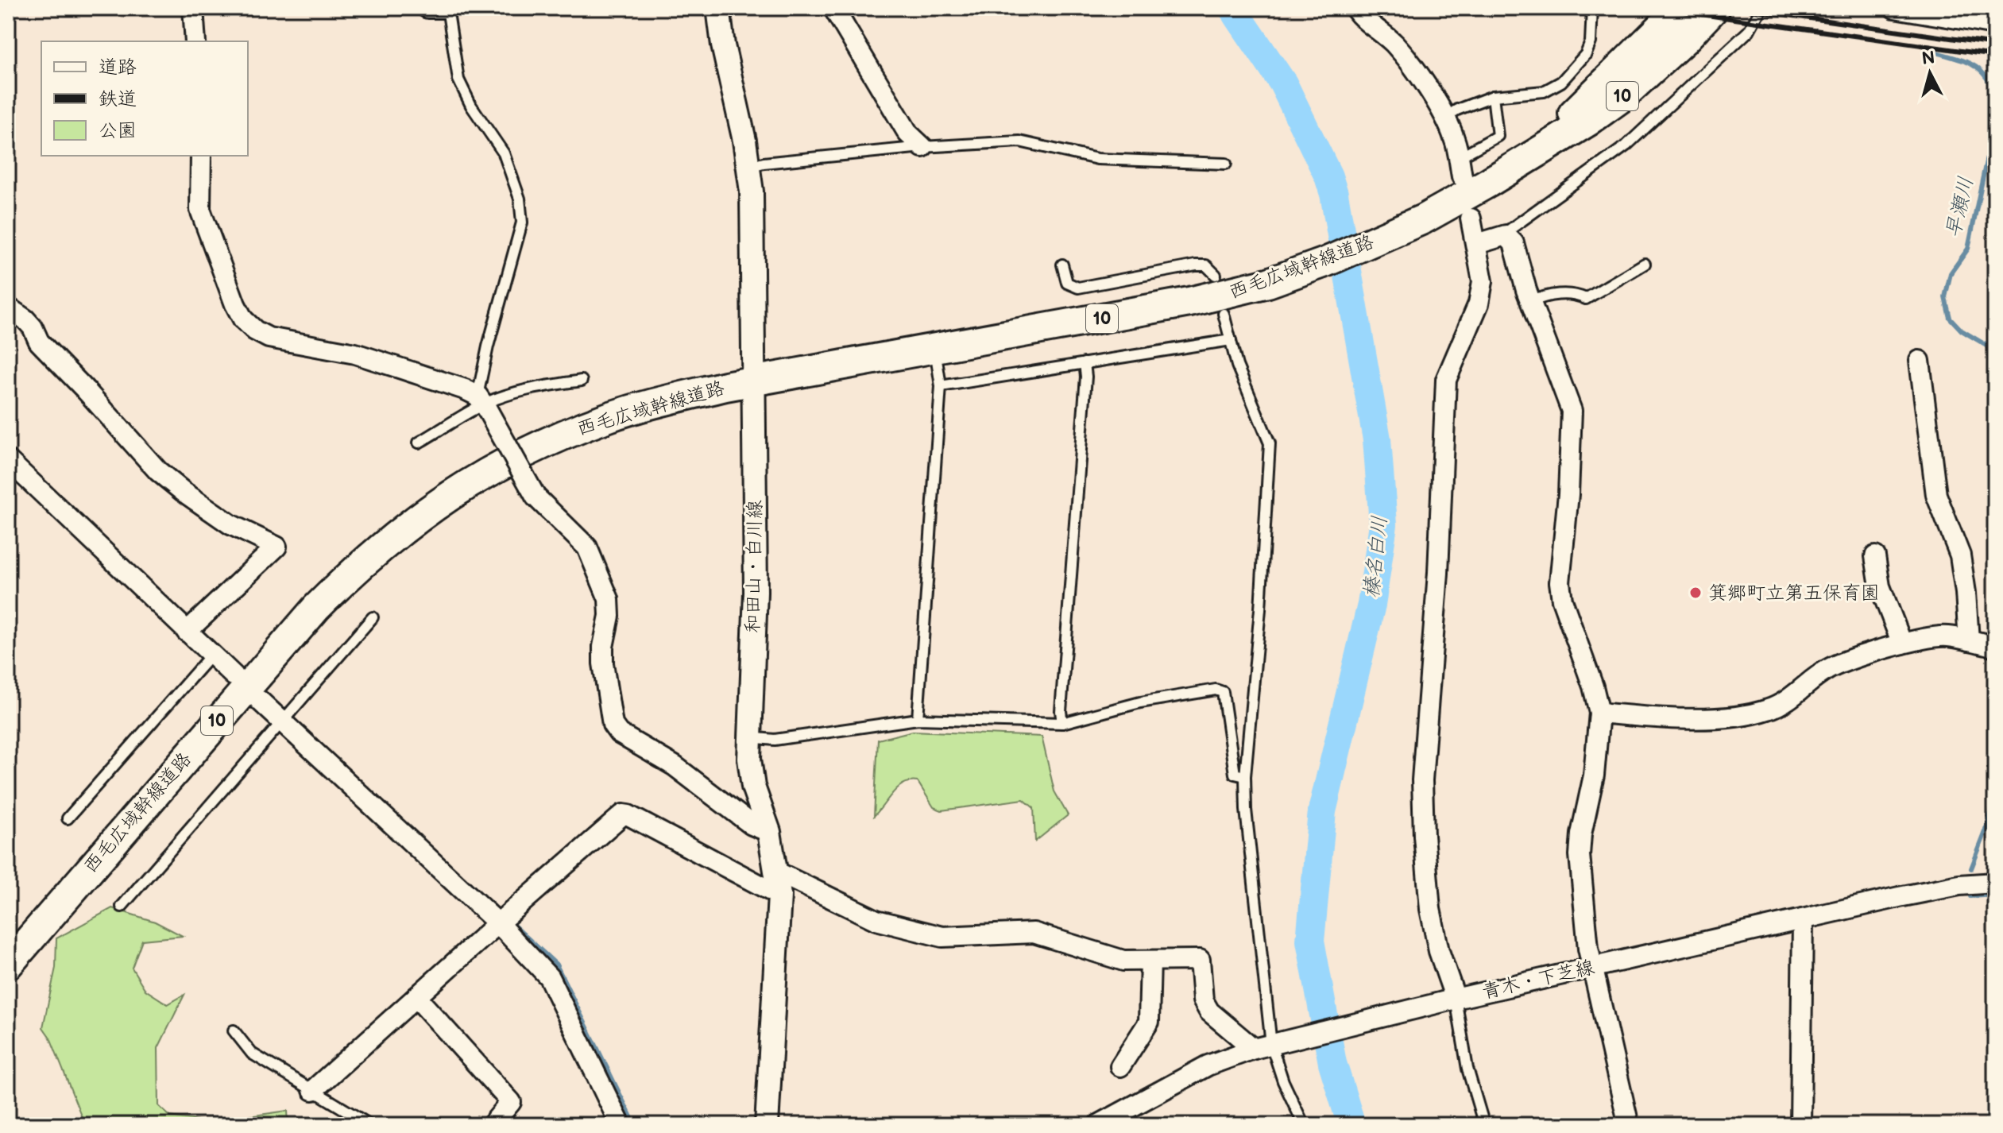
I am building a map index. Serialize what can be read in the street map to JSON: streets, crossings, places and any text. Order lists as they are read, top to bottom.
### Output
{
  "streets": {
    "main road": ["10", "西毛広域幹線道路"],
    "street": ["和田山・白川線", "青木・下芝線"]
  },
  "crossings": [
    ["西毛広域幹線道路", "和田山・白川線"]
  ],
  "water": ["早瀬川", "榛名白川"],
  "places": ["箕郷町立第五保育園"],
  "legend": ["道路", "鉄道", "公園"],
  "north": "top"
}
